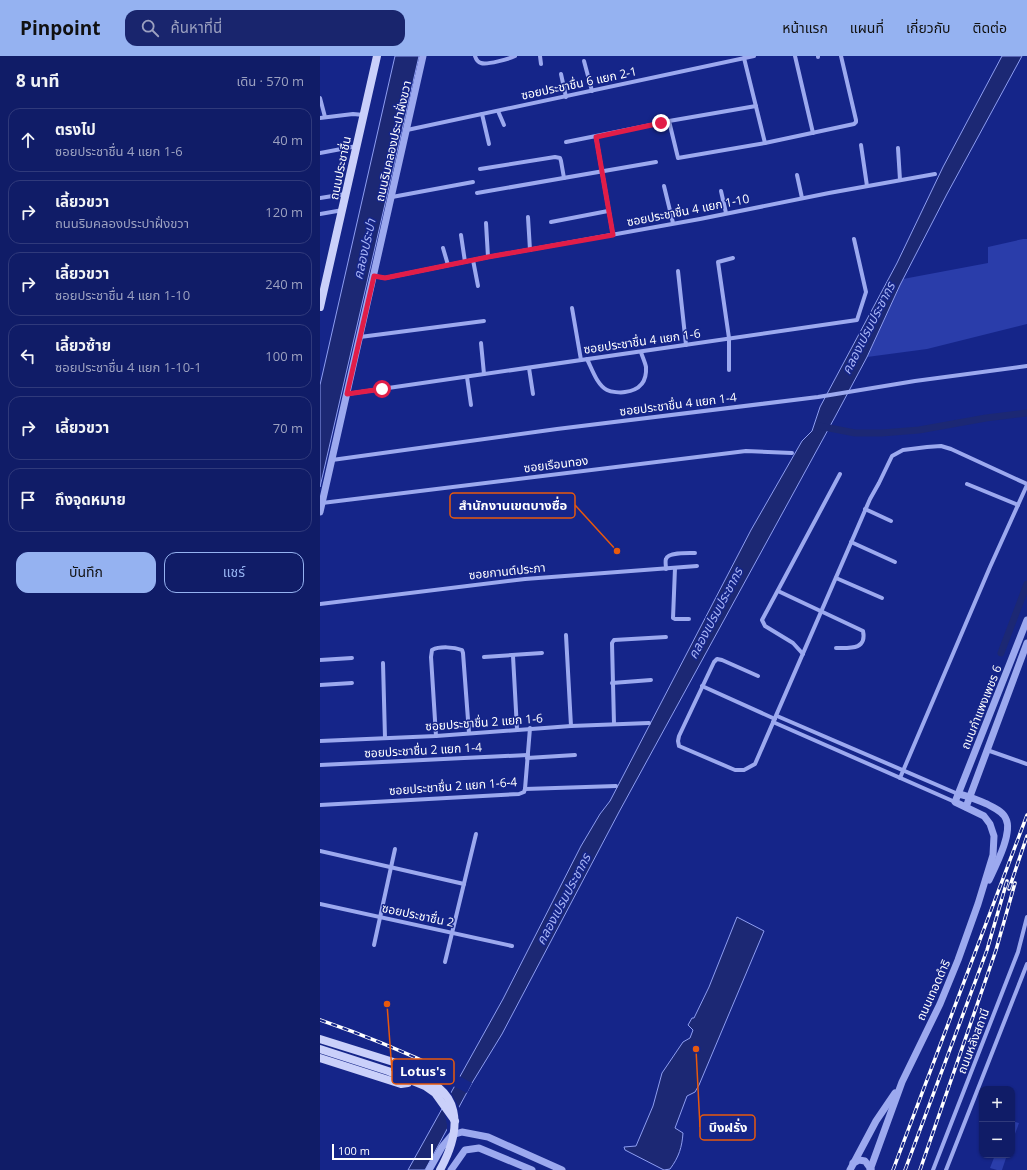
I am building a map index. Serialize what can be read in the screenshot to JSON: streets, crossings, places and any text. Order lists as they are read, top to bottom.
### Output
{
  "streets": {
    "main road": ["ถนนประชาชื่น"],
    "street": [
      "ซอยประชาชื่น 6 แยก 2-1",
      "ถนนริมคลองประปาฝั่งขวา",
      "ซอยประชาชื่น 4 แยก 1-10",
      "ซอยประชาชื่น 4 แยก 1-6",
      "ซอยประชาชื่น 4 แยก 1-4",
      "ซอยเรือนทอง",
      "ซอยกานต์ประภา",
      "ถนนกำแพงเพชร 6",
      "ซอยประชาชื่น 2 แยก 1-6",
      "ซอยประชาชื่น 2 แยก 1-4",
      "ซอยประชาชื่น 2 แยก 1-6-4",
      "ซอยประชาชื่น 2",
      "ถนนเทอดดำริ",
      "ถนนหลังสถานี"
    ]
  },
  "crossings": [
    ["ซอยประชาชื่น 6 แยก 2-1", "ถนนริมคลองประปาฝั่งขวา"],
    ["ถนนริมคลองประปาฝั่งขวา", "ซอยประชาชื่น 4 แยก 1-10"],
    ["ถนนริมคลองประปาฝั่งขวา", "ซอยประชาชื่น 4 แยก 1-6"],
    ["ถนนริมคลองประปาฝั่งขวา", "ซอยประชาชื่น 4 แยก 1-4"],
    ["ถนนริมคลองประปาฝั่งขวา", "ซอยเรือนทอง"],
    ["ถนนกำแพงเพชร 6", "ถนนเทอดดำริ"],
    ["ซอยประชาชื่น 2 แยก 1-6", "ซอยประชาชื่น 2 แยก 1-6-4"],
    ["ซอยประชาชื่น 2 แยก 1-4", "ซอยประชาชื่น 2 แยก 1-6-4"]
  ],
  "water": ["คลองประปา", "คลองเปรมประชากร"],
  "places": ["สำนักงานเขตบางซื่อ", "Lotus's", "บึงฝรั่ง"],
  "scale_bar": "100 m",
  "page": {
    "header": "Pinpoint",
    "search": "ค้นหาที่นี่",
    "nav": [
      "หน้าแรก",
      "แผนที่",
      "เกี่ยวกับ",
      "ติดต่อ"
    ],
    "heading": ["8 นาที", "เดิน · 570 m"],
    "list": [
      ["ตรงไป", "ซอยประชาชื่น 4 แยก 1-6", "40 m"],
      ["เลี้ยวขวา", "ถนนริมคลองประปาฝั่งขวา", "120 m"],
      ["เลี้ยวขวา", "ซอยประชาชื่น 4 แยก 1-10", "240 m"],
      ["เลี้ยวซ้าย", "ซอยประชาชื่น 4 แยก 1-10-1", "100 m"],
      ["เลี้ยวขวา", "70 m"],
      "ถึงจุดหมาย"
    ],
    "buttons": ["บันทึก", "แชร์"],
    "map_buttons": ["+", "−"],
    "scale": "100 m"
  }
}
